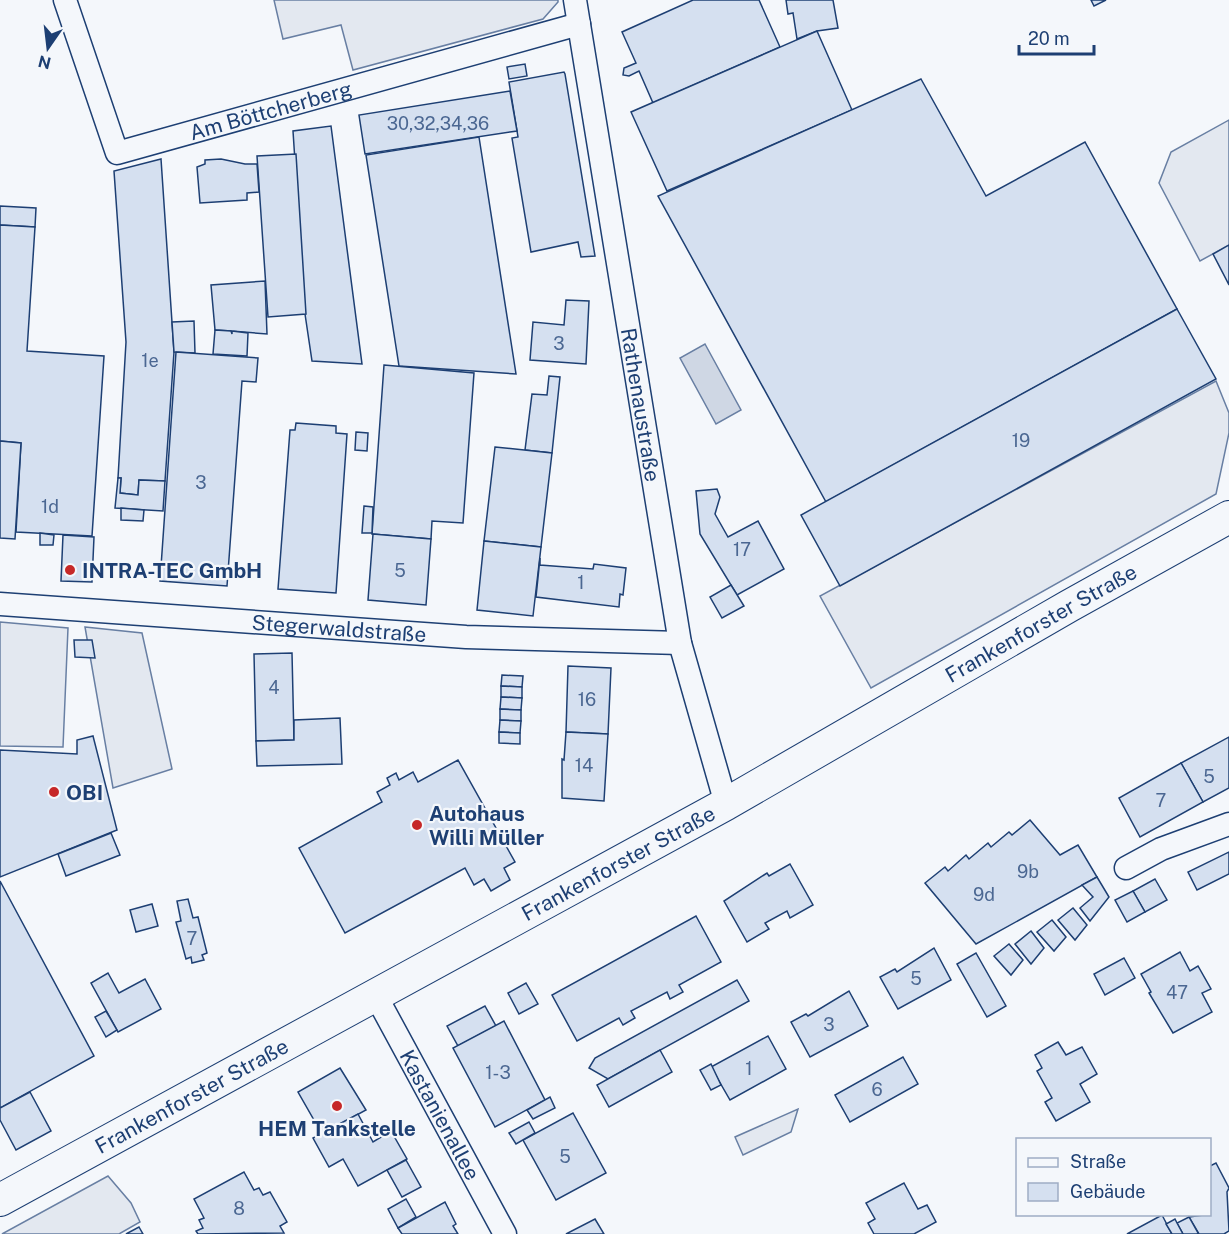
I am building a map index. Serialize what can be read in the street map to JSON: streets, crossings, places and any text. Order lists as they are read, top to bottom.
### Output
{
  "streets": {
    "main road": ["Frankenforster Straße"],
    "street": [
      "Am Böttcherberg",
      "Rathenaustraße",
      "Stegerwaldstraße",
      "Kastanienallee"
    ]
  },
  "crossings": [
    ["Am Böttcherberg", "Rathenaustraße"],
    ["Rathenaustraße", "Frankenforster Straße"],
    ["Rathenaustraße", "Stegerwaldstraße"],
    ["Frankenforster Straße", "Kastanienallee"]
  ],
  "places": [
    "INTRA-TEC GmbH",
    "OBI",
    "Autohaus Willi Müller",
    "HEM Tankstelle"
  ],
  "house_numbers": [
    "30,32,34,36",
    "3",
    "1e",
    "19",
    "3",
    "1d",
    "17",
    "5",
    "1",
    "4",
    "16",
    "14",
    "5",
    "7",
    "9b",
    "9d",
    "7",
    "5",
    "47",
    "3",
    "1",
    "1-3",
    "6",
    "5",
    "8"
  ],
  "legend": ["Straße", "Gebäude"],
  "scale_bar": "20 m",
  "north": "bottom"
}
